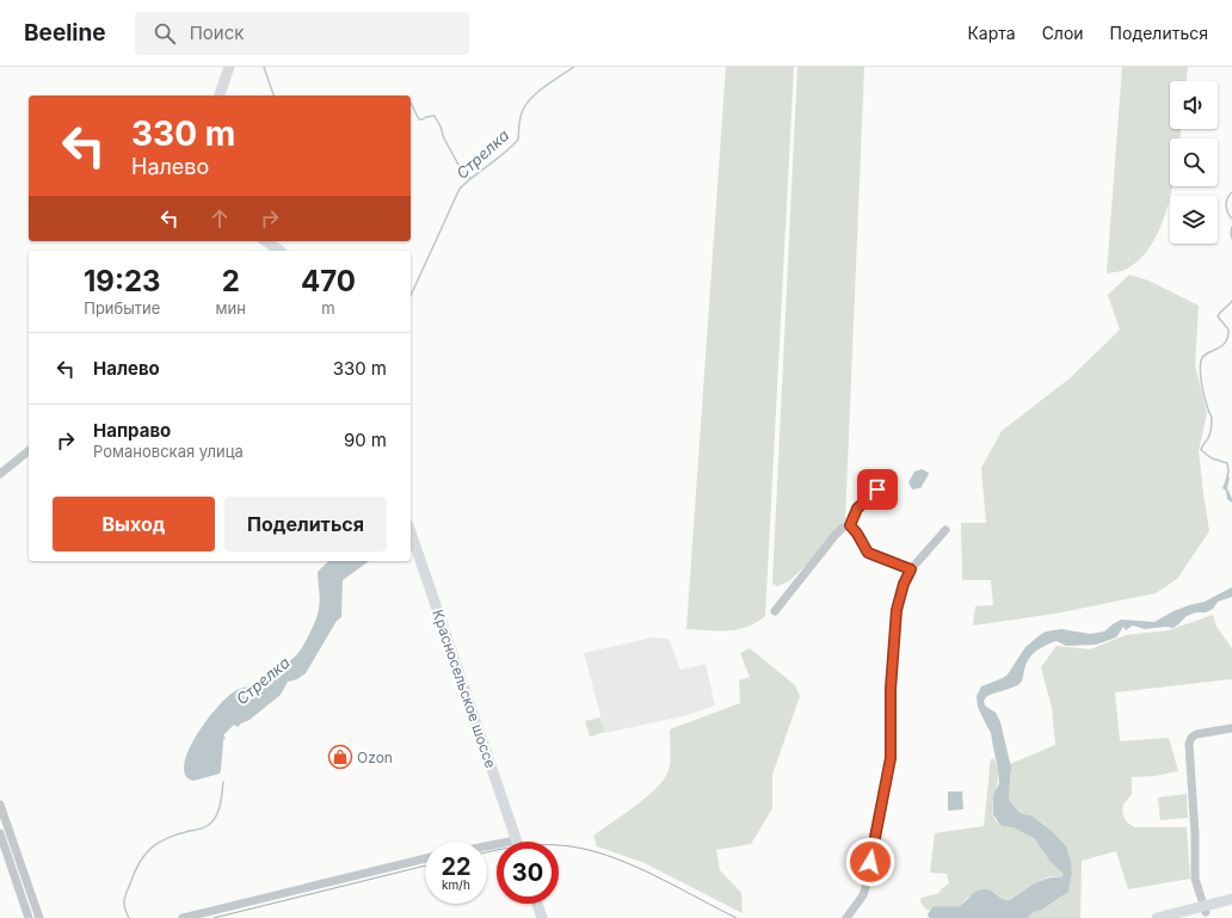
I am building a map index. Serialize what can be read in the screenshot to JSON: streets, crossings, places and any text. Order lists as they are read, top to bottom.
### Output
{
  "streets": {
    "main road": ["Красносельское шоссе"]
  },
  "water": ["Стрелка"],
  "places": {
    "shop": ["Ozon"]
  },
  "page": {
    "header": "Beeline",
    "search": "Поиск",
    "nav": ["Карта", "Слои", "Поделиться"],
    "turn": ["330 m", "Налево"],
    "eta": [
      "19:23",
      "Прибытие",
      "2",
      "мин",
      "470",
      "m"
    ],
    "list": [
      {
        "name": "Налево",
        "value": "330 m"
      },
      {
        "name": "Направо",
        "note": "Романовская улица",
        "value": "90 m"
      }
    ],
    "buttons": ["Выход", "Поделиться"],
    "speed": "22 km/h",
    "limit": "30"
  }
}
